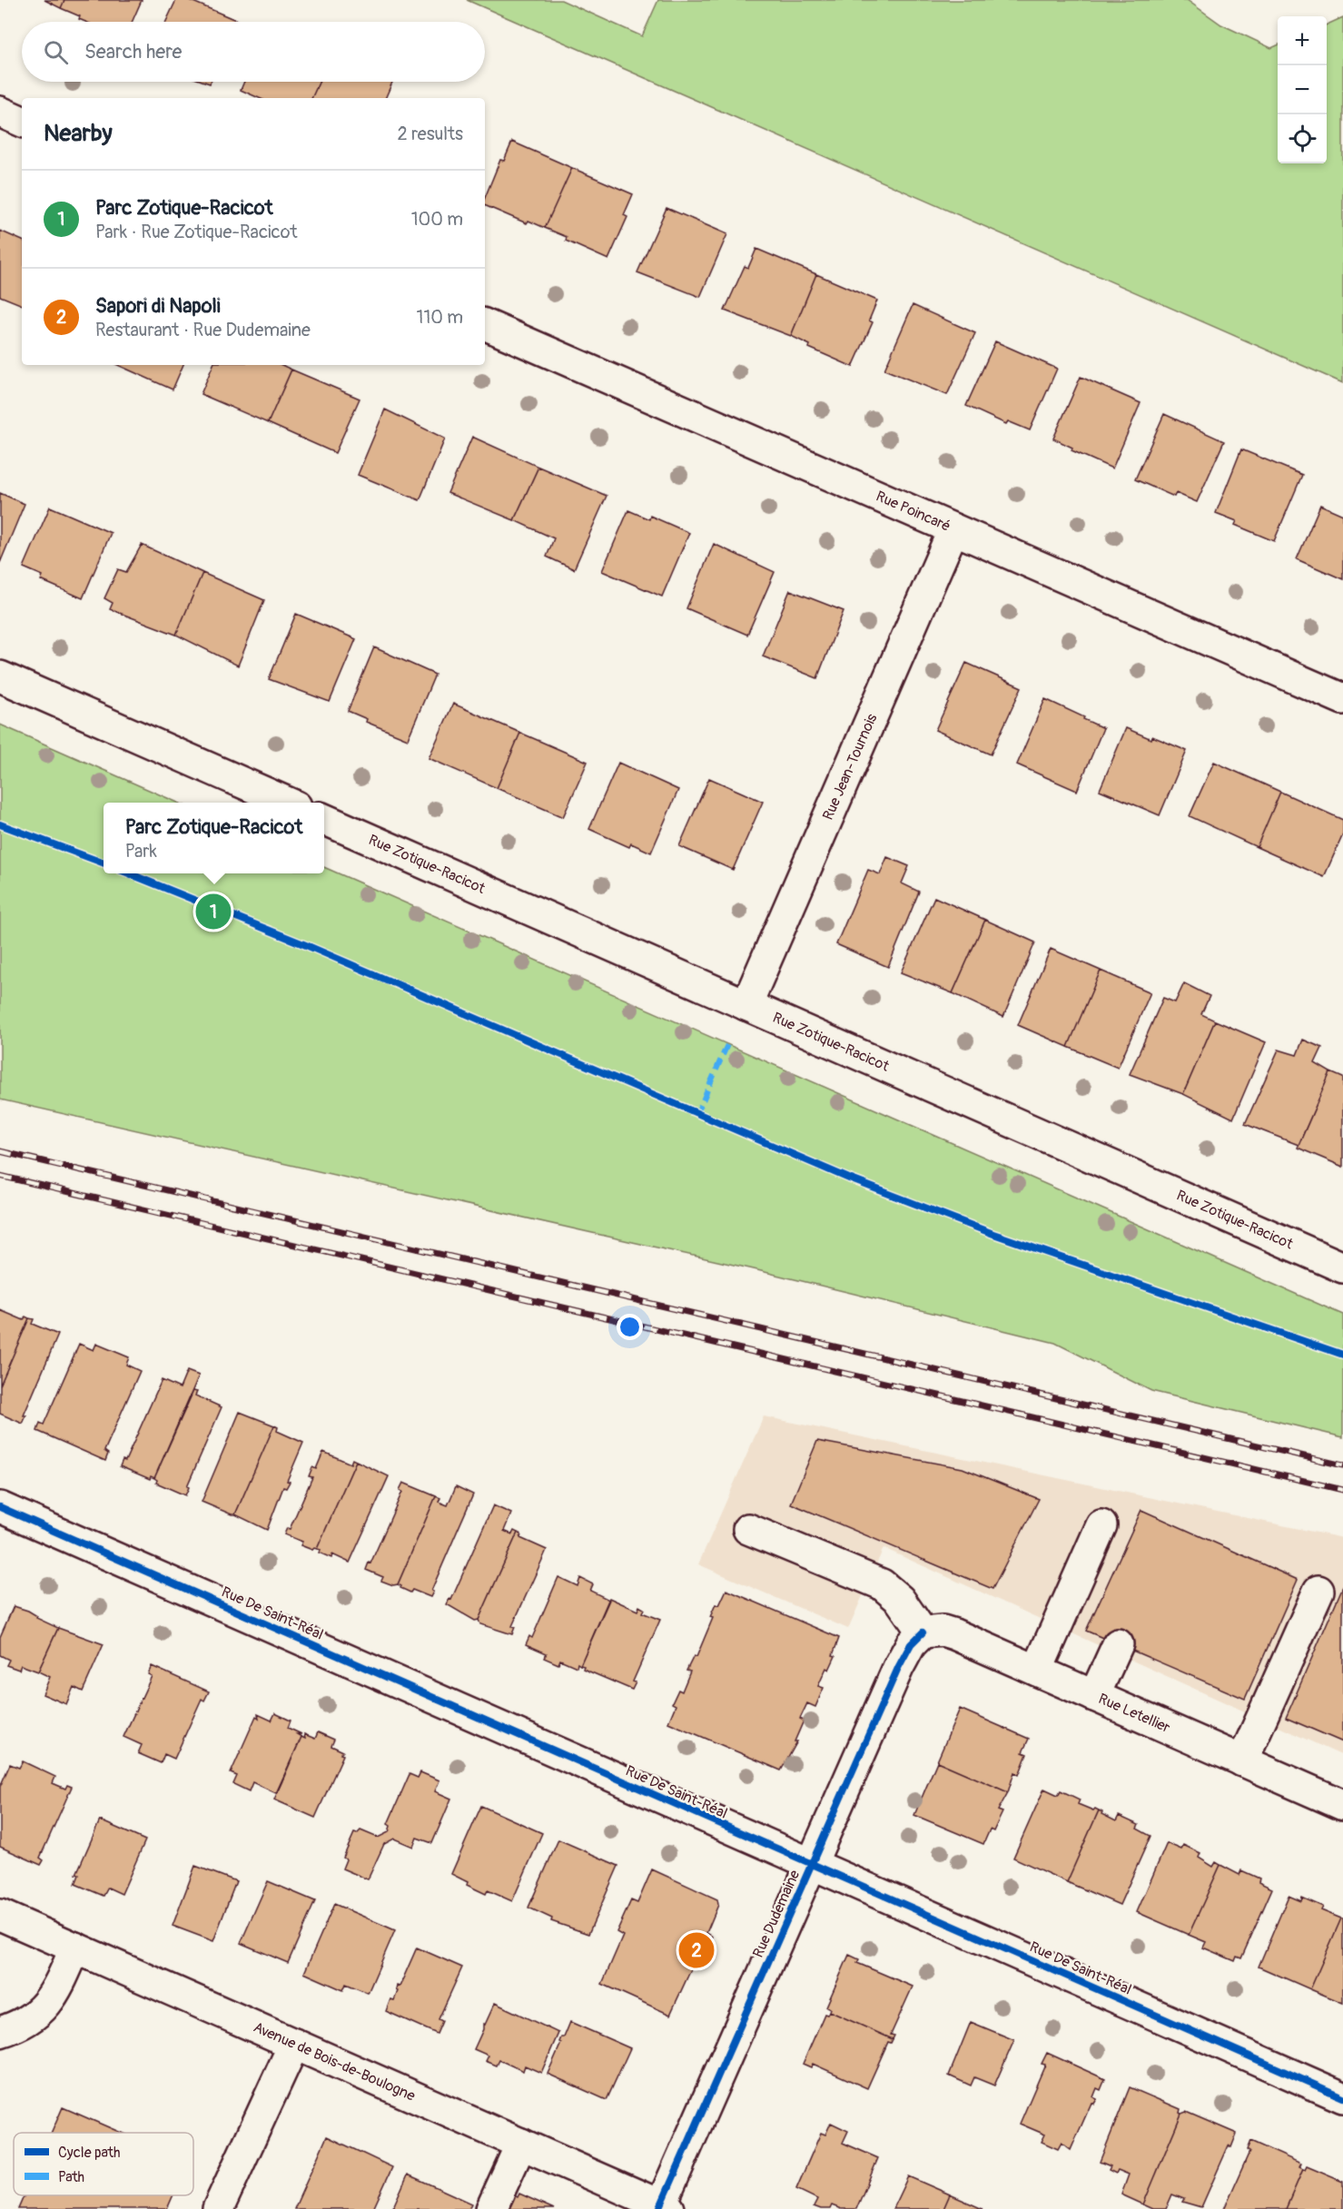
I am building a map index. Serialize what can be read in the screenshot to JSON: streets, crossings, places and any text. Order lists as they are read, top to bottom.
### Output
{
  "streets": {
    "street": [
      "Rue Poincaré",
      "Rue Jean-Tournois",
      "Rue Zotique-Racicot",
      "Rue De Saint-Réal",
      "Rue Letellier",
      "Rue Dudemaine",
      "Avenue de Bois-de-Boulogne"
    ]
  },
  "crossings": [
    ["Rue Poincaré", "Rue Jean-Tournois"],
    ["Rue Jean-Tournois", "Rue Zotique-Racicot"],
    ["Rue De Saint-Réal", "Rue Dudemaine"],
    ["Rue Letellier", "Rue Dudemaine"],
    ["Rue Dudemaine", "Avenue de Bois-de-Boulogne"]
  ],
  "legend": ["Cycle path", "Path"],
  "page": {
    "map_buttons": ["+", "−"],
    "search": "Search here",
    "heading": ["Nearby", "2 results"],
    "list": [
      {
        "mark": "1",
        "name": "Parc Zotique-Racicot",
        "note": "Park · Rue Zotique-Racicot",
        "value": "100 m"
      },
      {
        "mark": "2",
        "name": "Sapori di Napoli",
        "note": "Restaurant · Rue Dudemaine",
        "value": "110 m"
      }
    ],
    "popup": ["Parc Zotique-Racicot", "Park"],
    "pins": ["1", "2"]
  }
}
